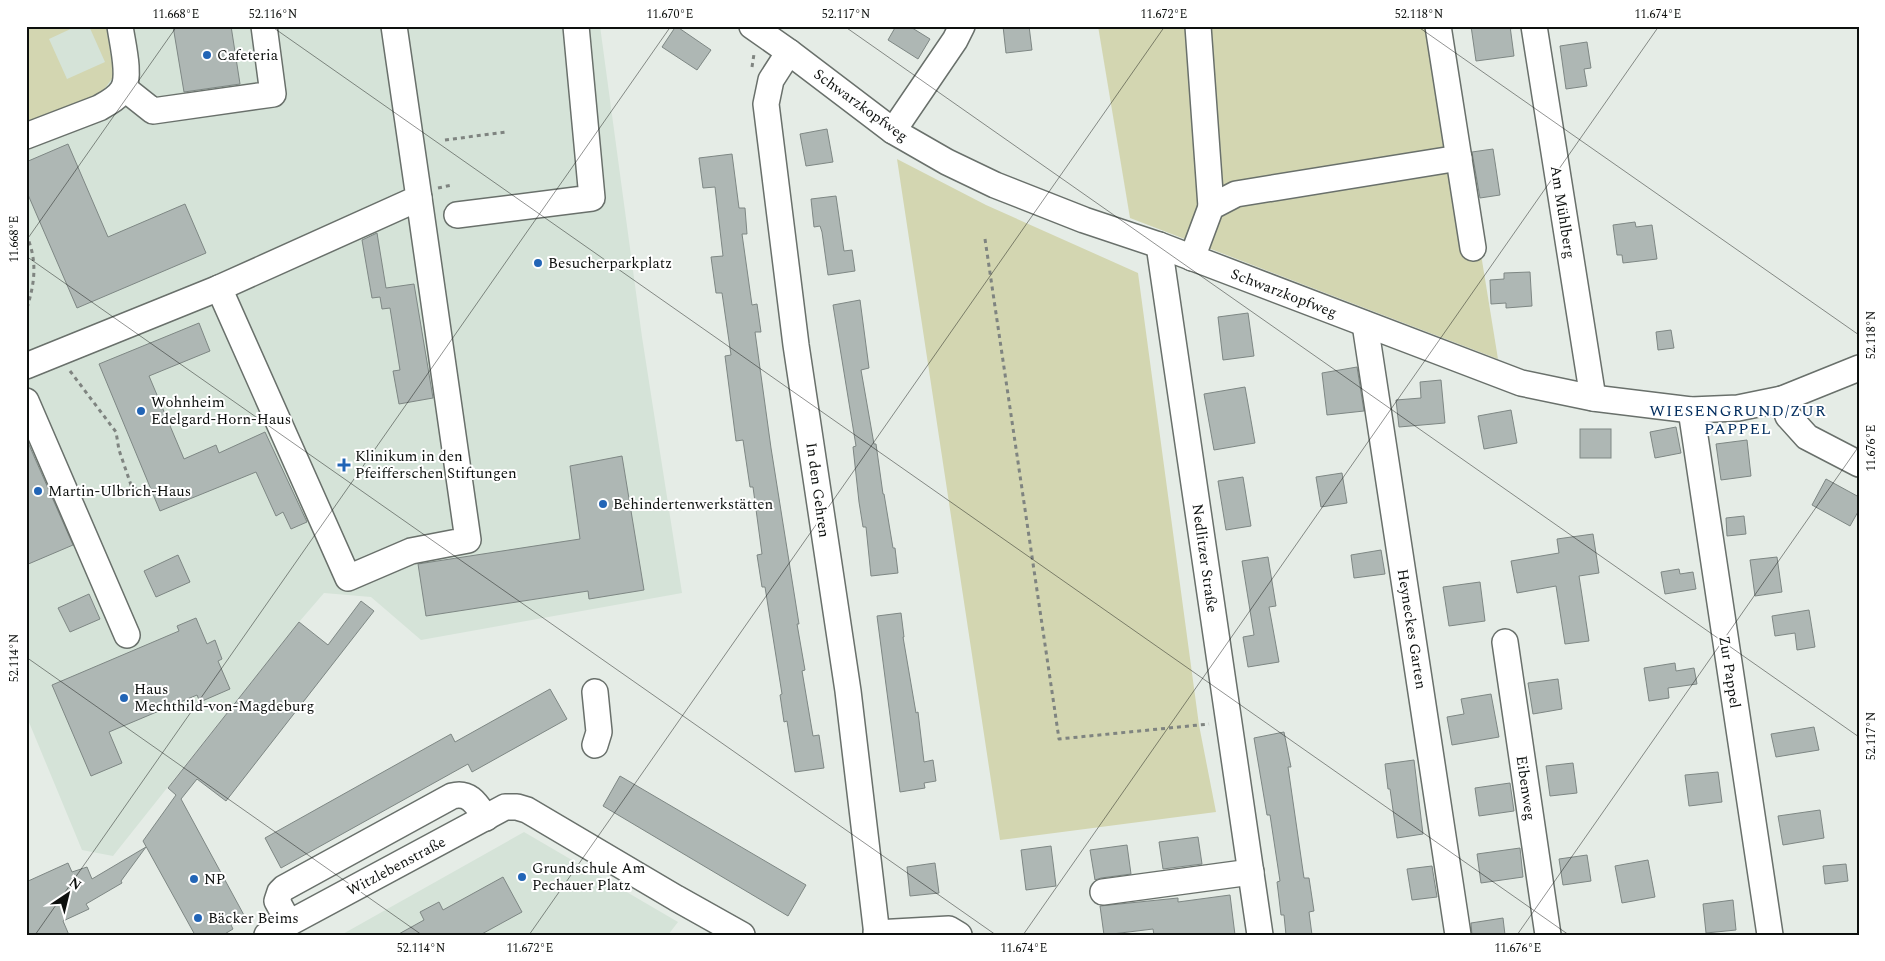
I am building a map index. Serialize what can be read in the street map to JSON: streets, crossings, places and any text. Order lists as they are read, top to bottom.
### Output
{
  "streets": {
    "street": [
      "Schwarzkopfweg",
      "Am Mühlberg",
      "In den Gehren",
      "Nedlitzer Straße",
      "Heyneckes Garten",
      "Zur Pappel",
      "Eibenweg",
      "Witzlebenstraße"
    ]
  },
  "crossings": [
    ["Schwarzkopfweg", "Am Mühlberg"],
    ["Schwarzkopfweg", "In den Gehren"],
    ["Schwarzkopfweg", "Nedlitzer Straße"],
    ["Schwarzkopfweg", "Heyneckes Garten"],
    ["Schwarzkopfweg", "Zur Pappel"]
  ],
  "districts": ["WIESENGRUND/ZUR PAPPEL"],
  "places": {
    "other": [
      "Cafeteria",
      "Besucherparkplatz",
      "Wohnheim Edelgard-Horn-Haus",
      "Martin-Ulbrich-Haus",
      "Behindertenwerkstätten",
      "Haus Mechthild-von-Magdeburg",
      "Grundschule Am Pechauer Platz",
      "NP",
      "Bäcker Beims"
    ],
    "health": ["Klinikum in den Pfeifferschen Stiftungen"]
  },
  "north": "top right",
  "coordinates": [
    "11.668°E",
    "52.116°N",
    "11.670°E",
    "52.117°N",
    "11.672°E",
    "52.118°N",
    "11.674°E",
    "11.676°E",
    "52.114°N"
  ]
}
